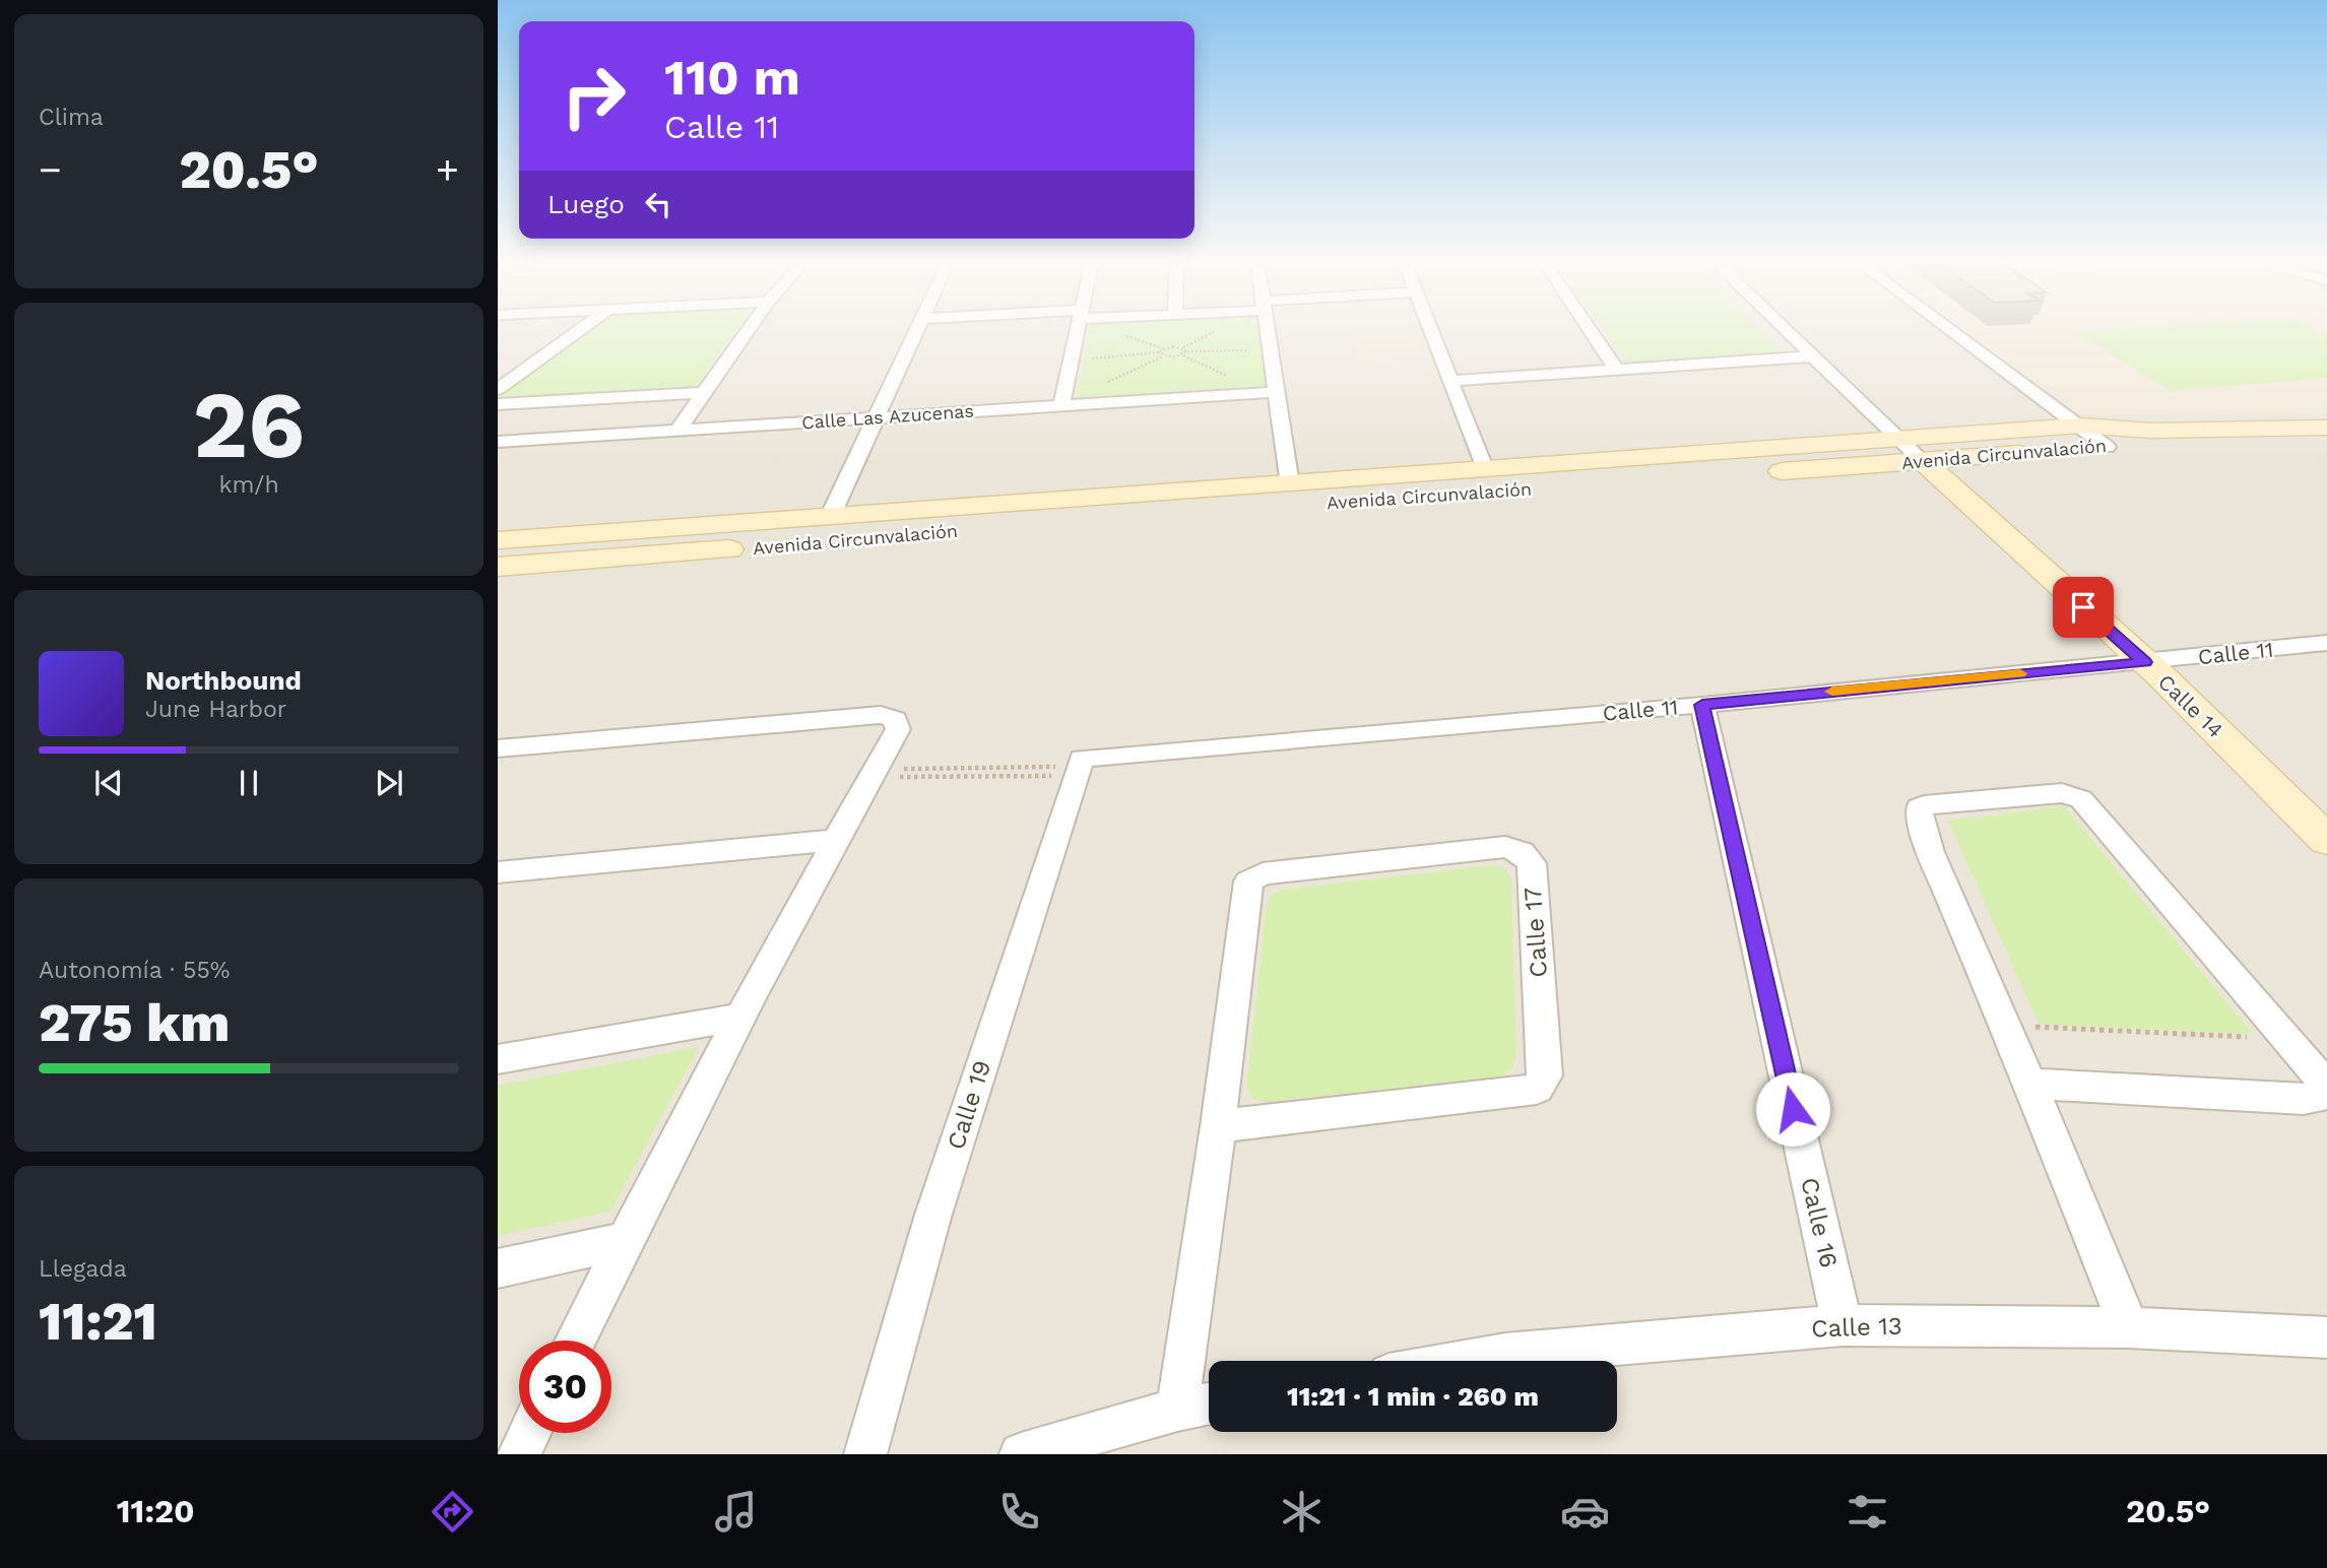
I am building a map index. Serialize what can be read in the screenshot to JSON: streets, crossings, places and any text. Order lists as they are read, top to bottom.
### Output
{
  "streets": {
    "street": [
      "Calle Las Azucenas",
      "Avenida Circunvalación",
      "Calle 11",
      "Calle 14",
      "Calle 17",
      "Calle 19",
      "Calle 16",
      "Calle 13"
    ]
  },
  "crossings": [
    ["Avenida Circunvalación", "Calle 14"],
    ["Calle 11", "Calle 14"],
    ["Calle 11", "Calle 19"],
    ["Calle 11", "Calle 16"],
    ["Calle 16", "Calle 13"]
  ],
  "page": {
    "tile": [
      "Clima",
      ["26", "km/h"],
      ["Autonomía · 55%", "275 km"],
      ["Llegada", "11:21"]
    ],
    "turn": ["110 m", "Calle 11"],
    "heat": ["−", "20.5°", "+"],
    "then": "Luego",
    "song": ["Northbound", "June Harbor"],
    "limit": "30",
    "trip": "11:21 · 1 min · 260 m",
    "tabs": ["11:20", "20.5°"]
  }
}
